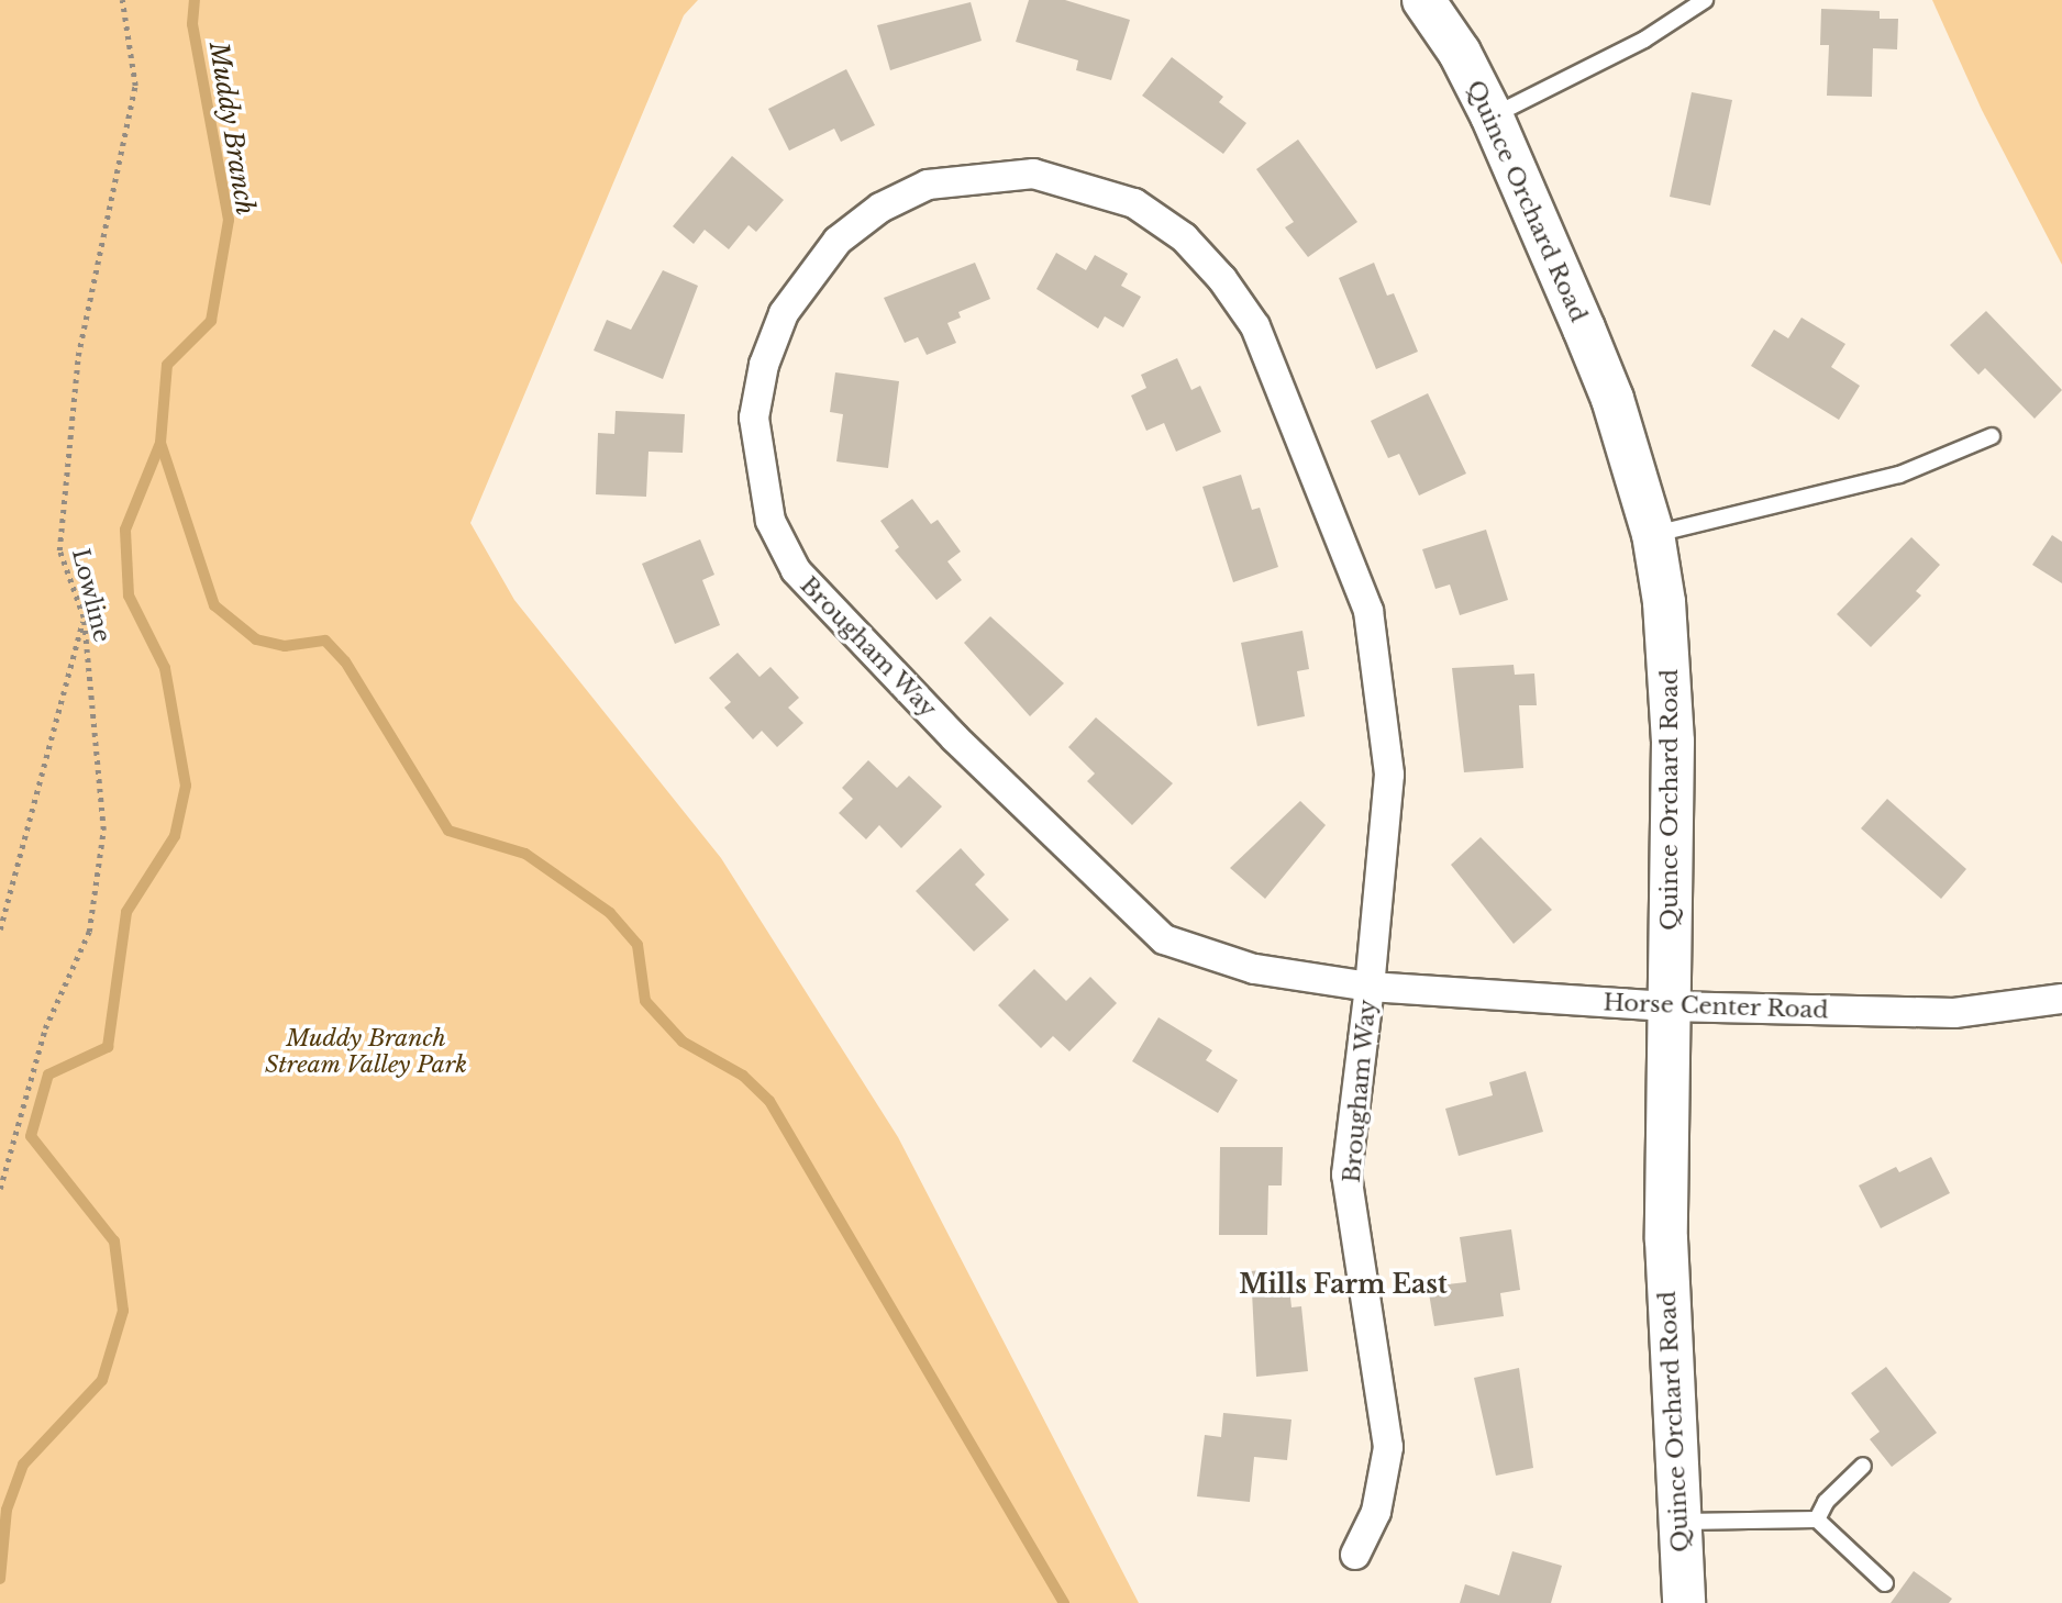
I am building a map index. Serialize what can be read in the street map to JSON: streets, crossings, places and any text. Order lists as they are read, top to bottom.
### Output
{
  "streets": {
    "street": ["Quince Orchard Road", "Brougham Way", "Horse Center Road"],
    "path": ["Lowline"]
  },
  "crossings": [
    ["Quince Orchard Road", "Horse Center Road"],
    ["Brougham Way", "Horse Center Road"]
  ],
  "districts": ["Mills Farm East"],
  "water": ["Muddy Branch"],
  "parks": ["Muddy Branch Stream Valley Park"]
}
